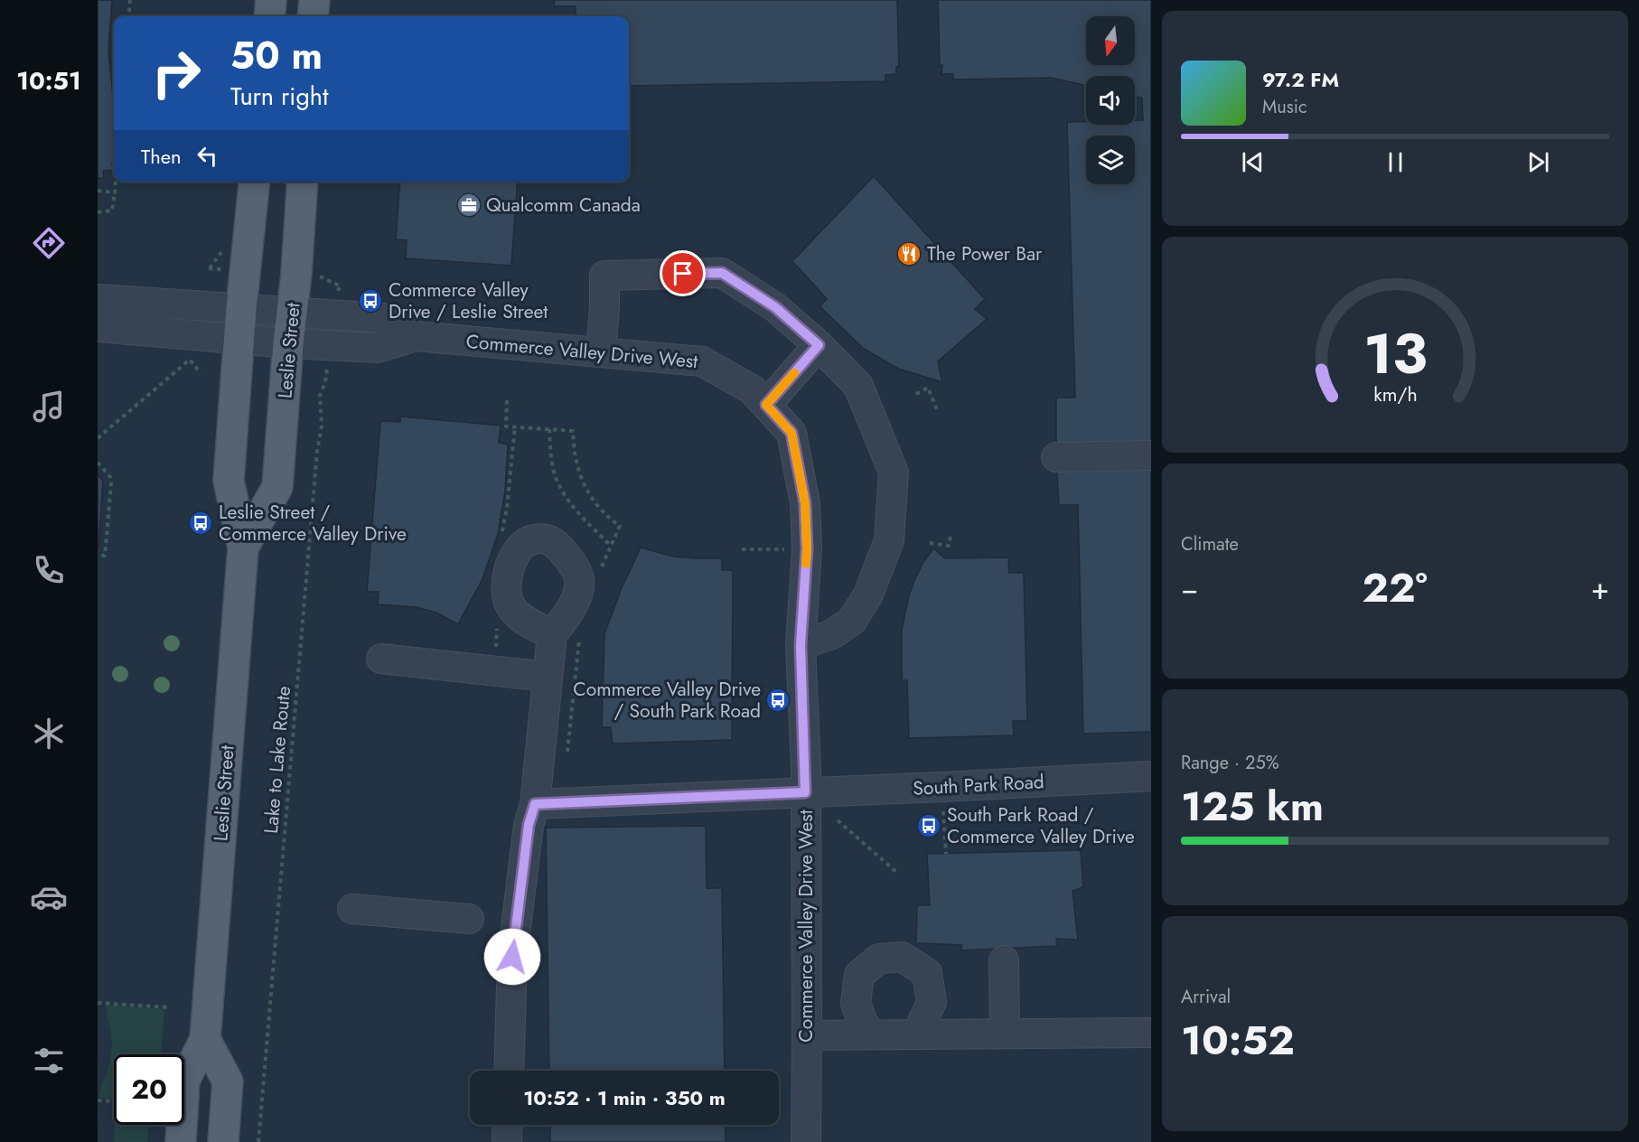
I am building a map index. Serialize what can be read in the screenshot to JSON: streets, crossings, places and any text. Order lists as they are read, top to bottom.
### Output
{
  "streets": {
    "main road": ["Leslie Street"],
    "street": ["Commerce Valley Drive West", "South Park Road"],
    "path": ["Lake to Lake Route"]
  },
  "crossings": [
    ["Leslie Street", "Commerce Valley Drive West"],
    ["Commerce Valley Drive West", "South Park Road"]
  ],
  "places": {
    "office": ["Qualcomm Canada"],
    "restaurant": ["The Power Bar"],
    "bus stop": [
      "Commerce Valley Drive / Leslie Street",
      "Leslie Street / Commerce Valley Drive",
      "Commerce Valley Drive / South Park Road",
      "South Park Road / Commerce Valley Drive"
    ]
  },
  "north": "bottom",
  "page": {
    "tabs": "10:51",
    "turn": ["50 m", "Turn right"],
    "song": ["97.2 FM", "Music"],
    "then": "Then",
    "tile": [
      "Climate",
      ["Range · 25%", "125 km"],
      ["Arrival", "10:52"]
    ],
    "heat": ["−", "22°", "+"],
    "limit": "20",
    "trip": "10:52 · 1 min · 350 m",
    "gauge": ["13", "km/h"]
  }
}
